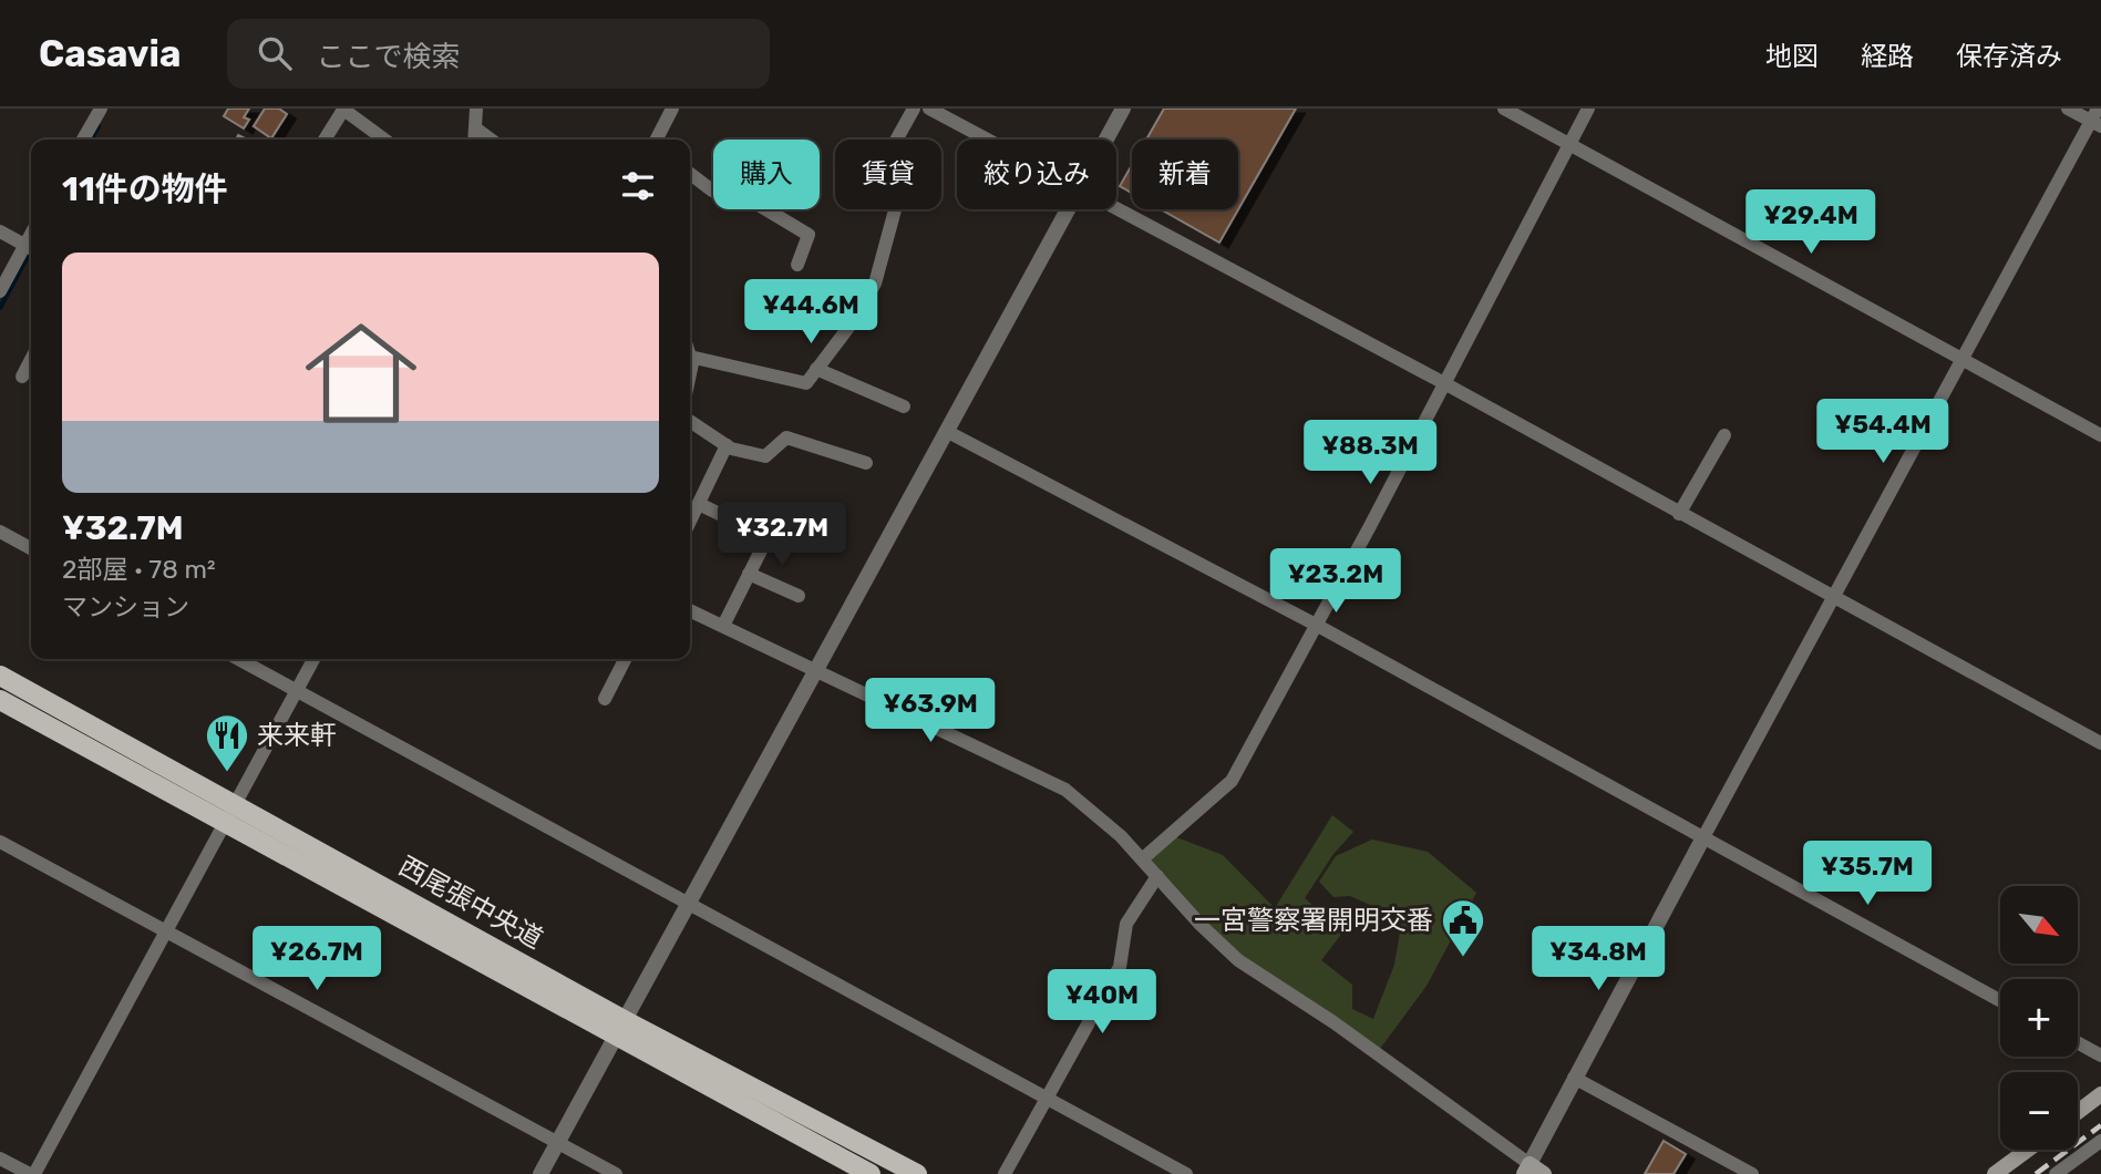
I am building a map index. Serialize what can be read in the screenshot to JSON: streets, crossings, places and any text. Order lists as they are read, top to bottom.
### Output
{
  "streets": {
    "main road": ["西尾張中央道"]
  },
  "places": {
    "restaurant": ["来来軒"],
    "public building": ["一宮警察署開明交番"]
  },
  "north": "bottom right",
  "page": {
    "header": "Casavia",
    "search": "ここで検索",
    "nav": ["地図", "経路", "保存済み"],
    "chip": [
      "購入",
      "賃貸",
      "絞り込み",
      "新着"
    ],
    "heading": "11件の物件",
    "price": [
      "¥29.4M",
      "¥44.6M",
      "¥54.4M",
      "¥88.3M",
      "¥32.7M",
      "¥23.2M",
      "¥63.9M",
      "¥35.7M",
      "¥26.7M",
      "¥34.8M",
      "¥40M"
    ],
    "list": [
      {
        "name": "¥32.7M",
        "note": "2部屋 · 78 m² · マンション"
      }
    ],
    "map_buttons": ["+", "−"]
  }
}
